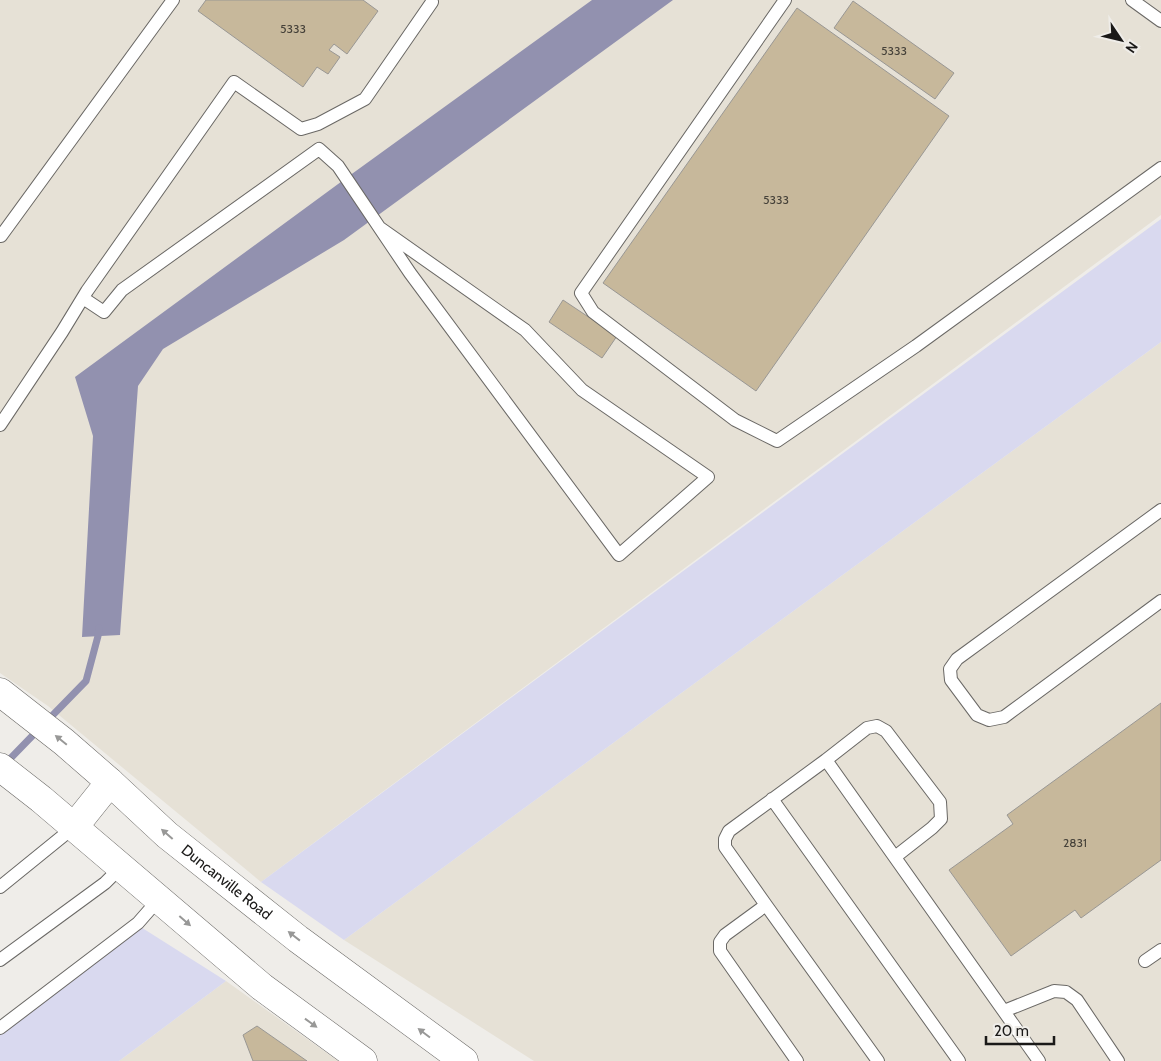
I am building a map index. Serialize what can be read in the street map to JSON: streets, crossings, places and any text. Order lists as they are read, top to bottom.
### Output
{
  "streets": {
    "main road": ["Duncanville Road"]
  },
  "house_numbers": [
    "5333",
    "5333",
    "5333",
    "2831"
  ],
  "scale_bar": "20 m",
  "north": "bottom right"
}
